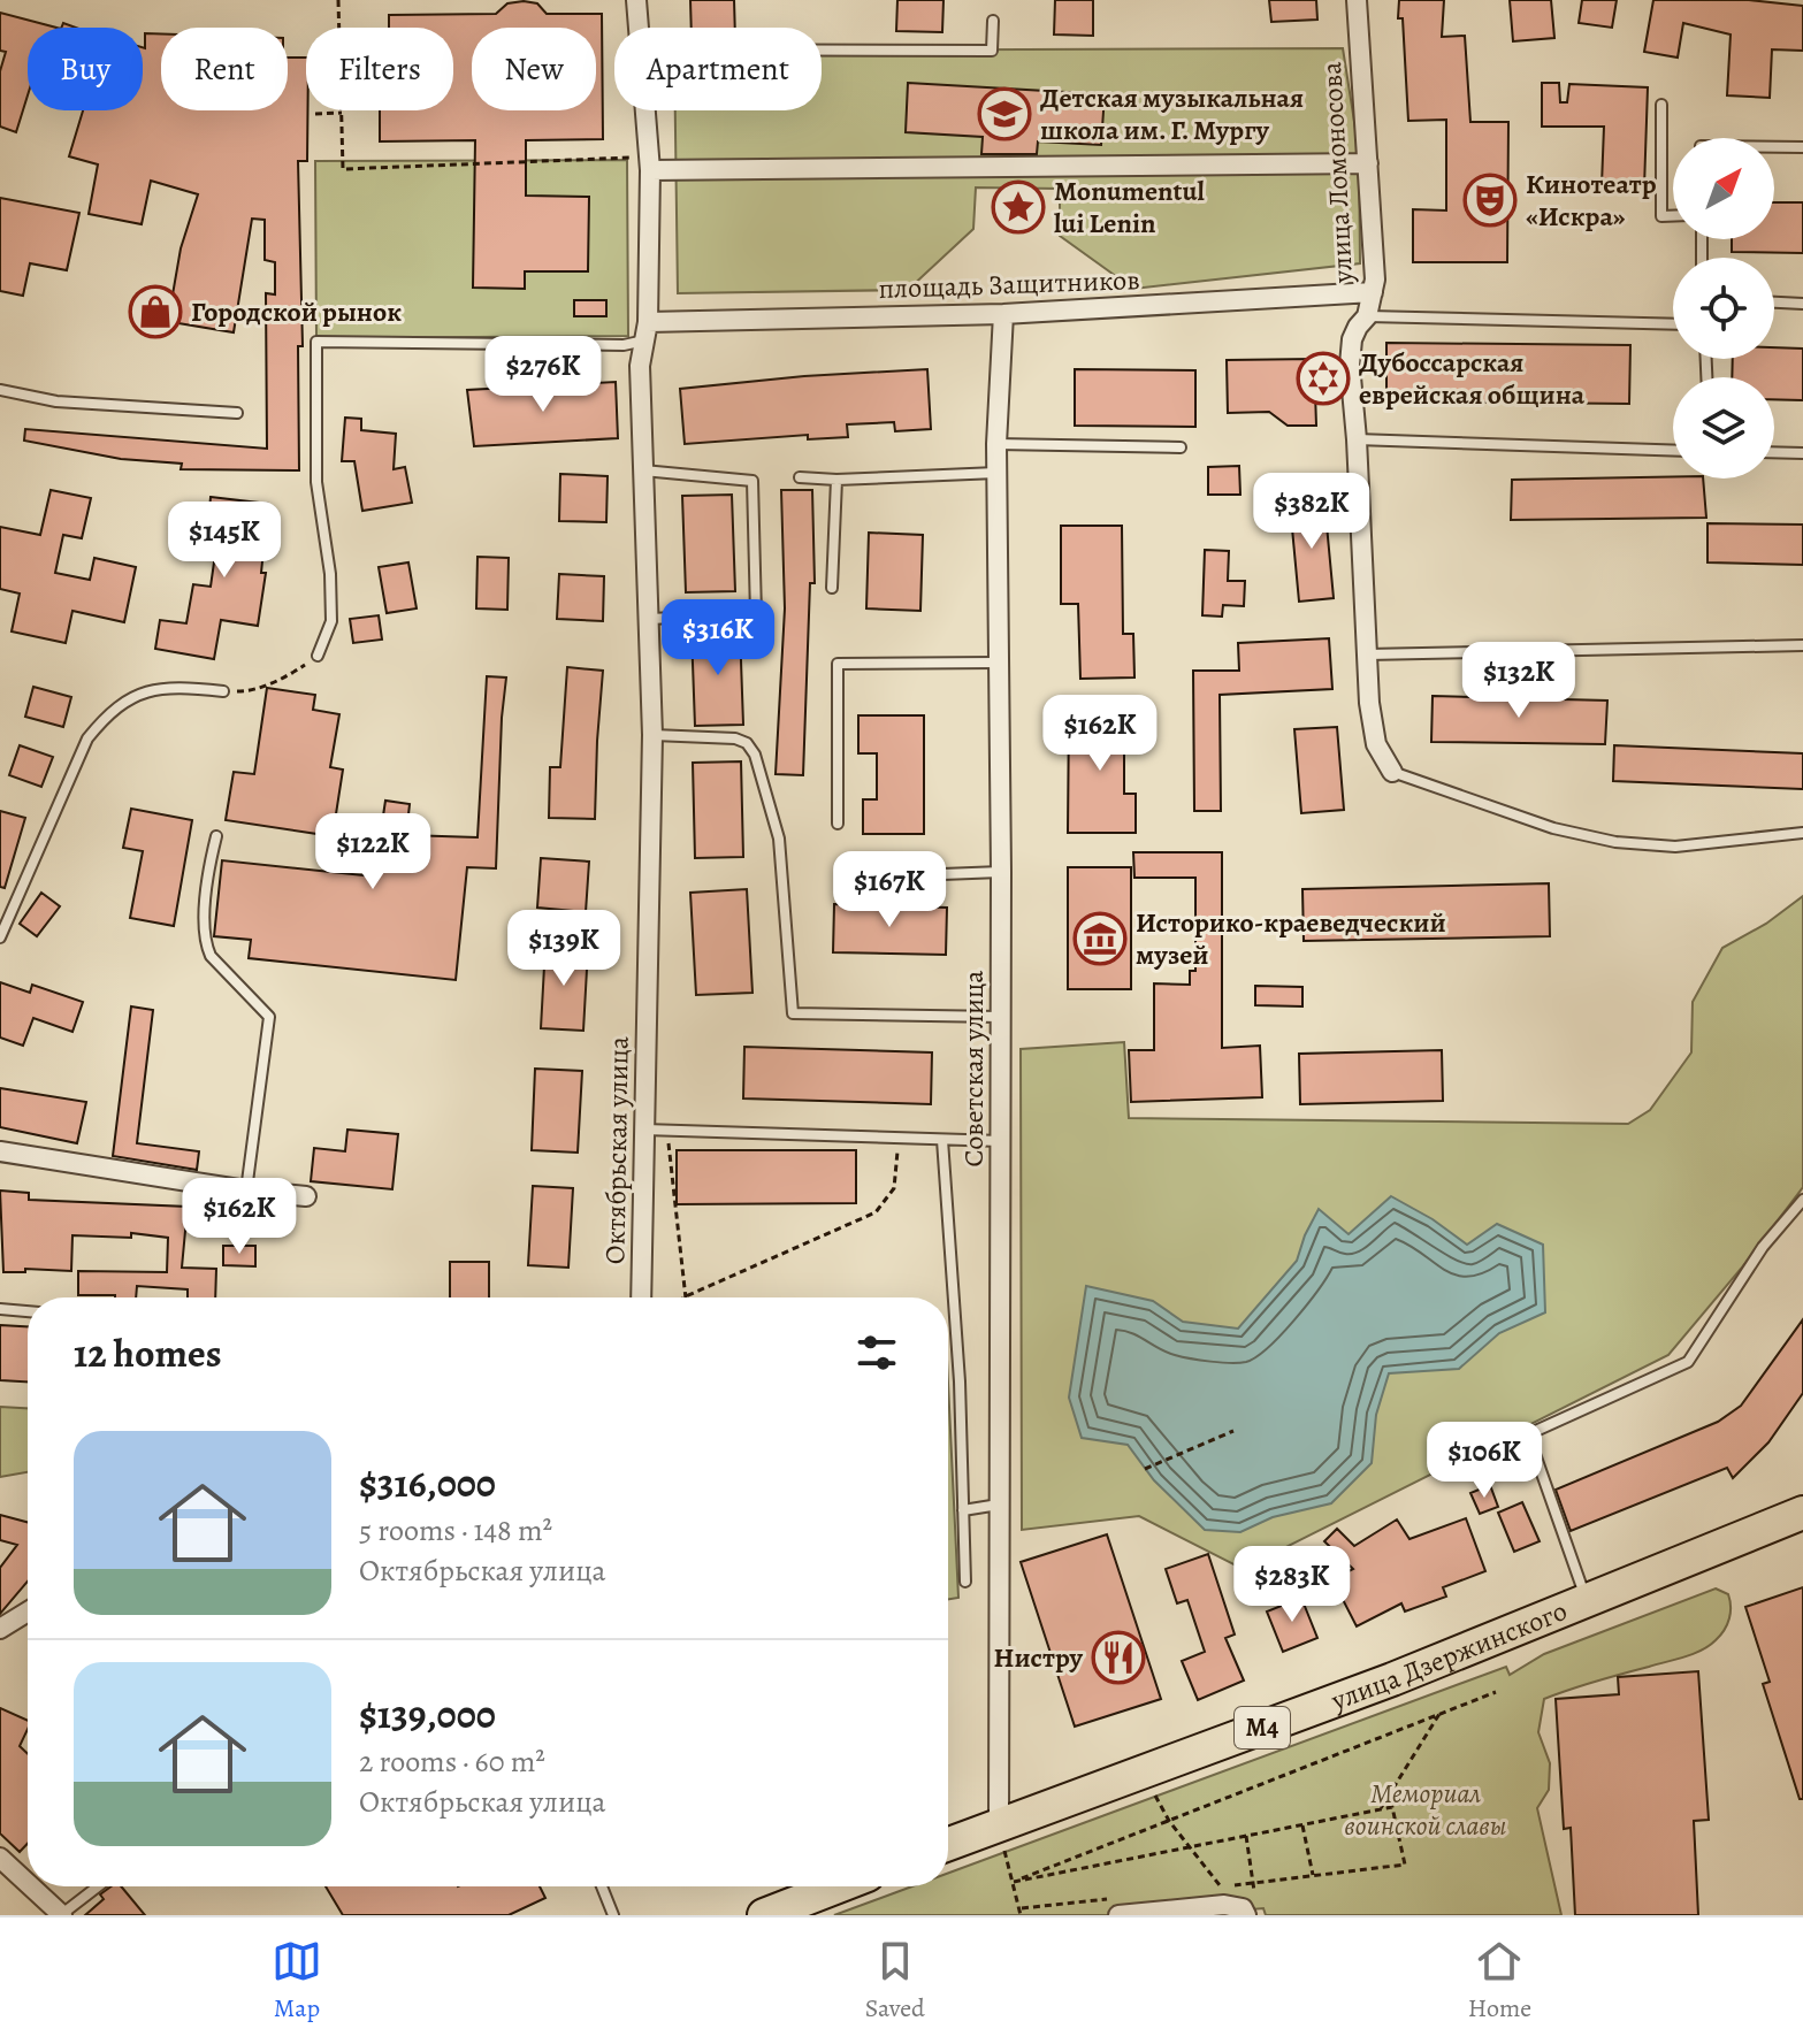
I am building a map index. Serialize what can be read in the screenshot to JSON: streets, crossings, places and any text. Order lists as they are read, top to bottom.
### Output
{
  "streets": {
    "highway": ["улица Дзержинского", "M4"],
    "street": [
      "улица Ломоносова",
      "площадь Защитников",
      "Советская улица",
      "Октябрьская улица"
    ]
  },
  "crossings": [
    ["улица Ломоносова", "площадь Защитников"],
    ["площадь Защитников", "Советская улица"],
    ["площадь Защитников", "Октябрьская улица"],
    ["Советская улица", "улица Дзержинского"]
  ],
  "parks": ["Мемориал воинской славы"],
  "places": {
    "school or university": ["Детская музыкальная школа им. Г. Мургу"],
    "theatre": ["Кинотеатр «Искра»"],
    "place": ["Monumentul lui Lenin"],
    "shop": ["Городской рынок"],
    "synagogue": ["Дубоссарская еврейская община"],
    "museum": ["Историко-краеведческий музей"],
    "restaurant": ["Нистру"]
  },
  "north": "top right",
  "page": {
    "chip": [
      "Buy",
      "Rent",
      "Filters",
      "New",
      "Apartment"
    ],
    "price": [
      "$276K",
      "$382K",
      "$145K",
      "$316K",
      "$132K",
      "$162K",
      "$122K",
      "$167K",
      "$139K",
      "$162K",
      "$106K",
      "$283K"
    ],
    "heading": "12 homes",
    "list": [
      {
        "name": "$316,000",
        "note": "5 rooms · 148 m² · Октябрьская улица"
      },
      {
        "name": "$139,000",
        "note": "2 rooms · 60 m² · Октябрьская улица"
      }
    ],
    "tabs": ["Map", "Saved", "Home"]
  }
}
